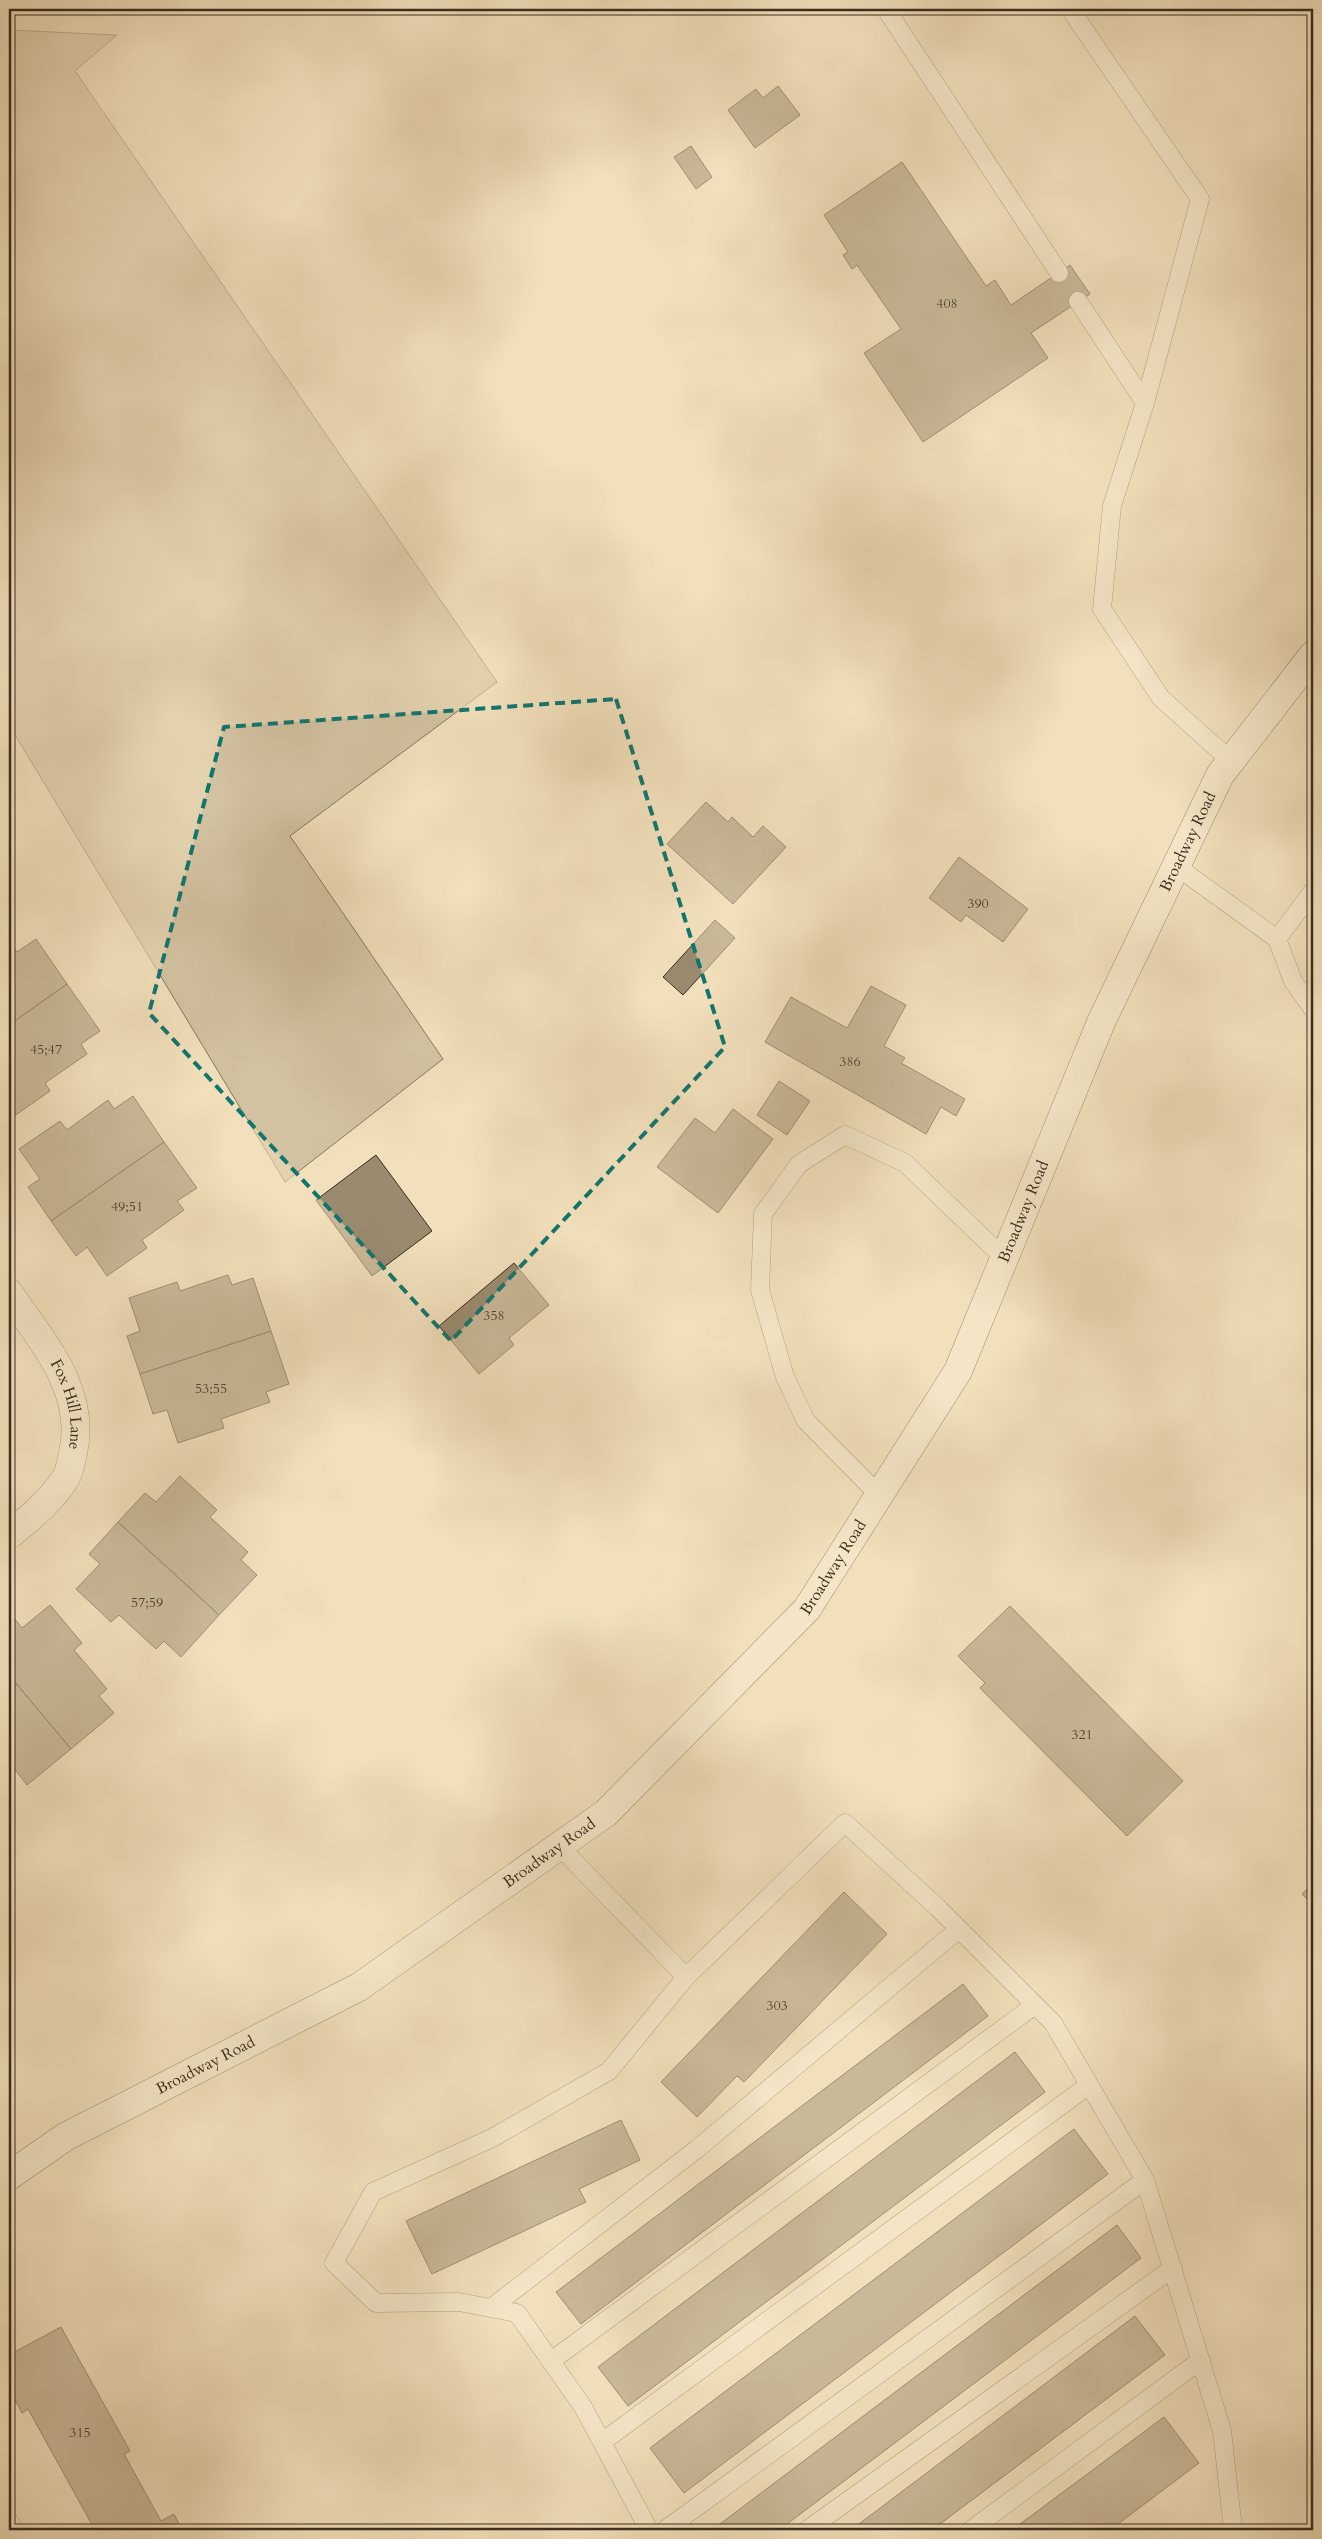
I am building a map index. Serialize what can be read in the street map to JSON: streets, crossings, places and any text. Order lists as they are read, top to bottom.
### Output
{
  "streets": {
    "main road": ["Broadway Road", "Fox Hill Lane"]
  },
  "house_numbers": [
    "408",
    "390",
    "45;47",
    "386",
    "49;51",
    "358",
    "53;55",
    "57;59",
    "321",
    "303",
    "315"
  ]
}
